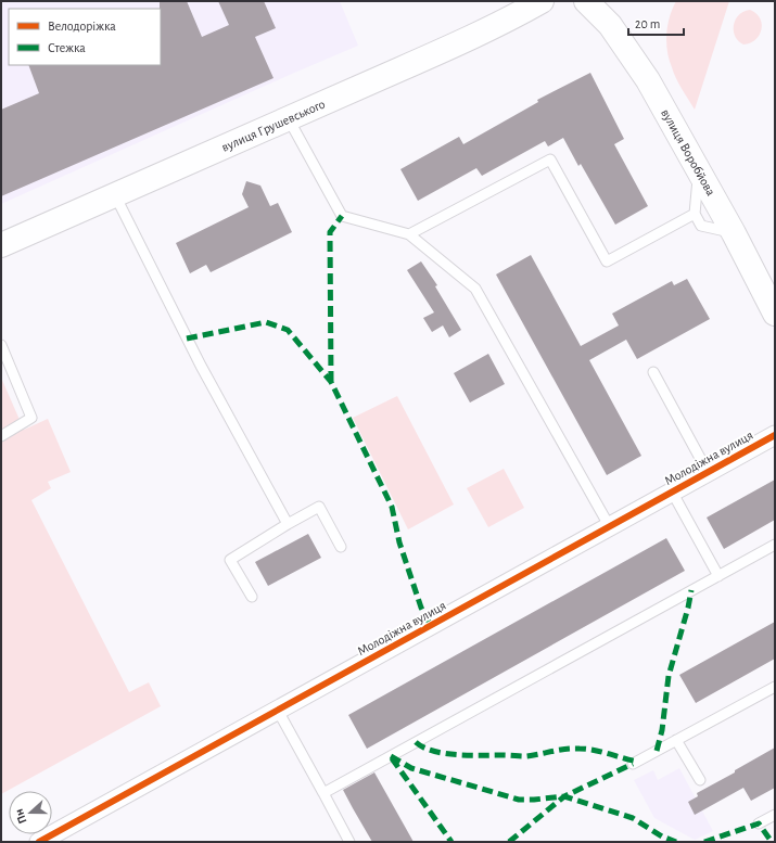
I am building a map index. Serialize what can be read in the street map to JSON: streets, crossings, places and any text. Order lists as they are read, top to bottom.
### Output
{
  "streets": {
    "main road": ["вулиця Грушевського", "вулиця Воробйова"],
    "street": ["Молодіжна вулиця"]
  },
  "legend": ["Велодоріжка", "Стежка"],
  "scale_bar": "20 m",
  "north": "left"
}
